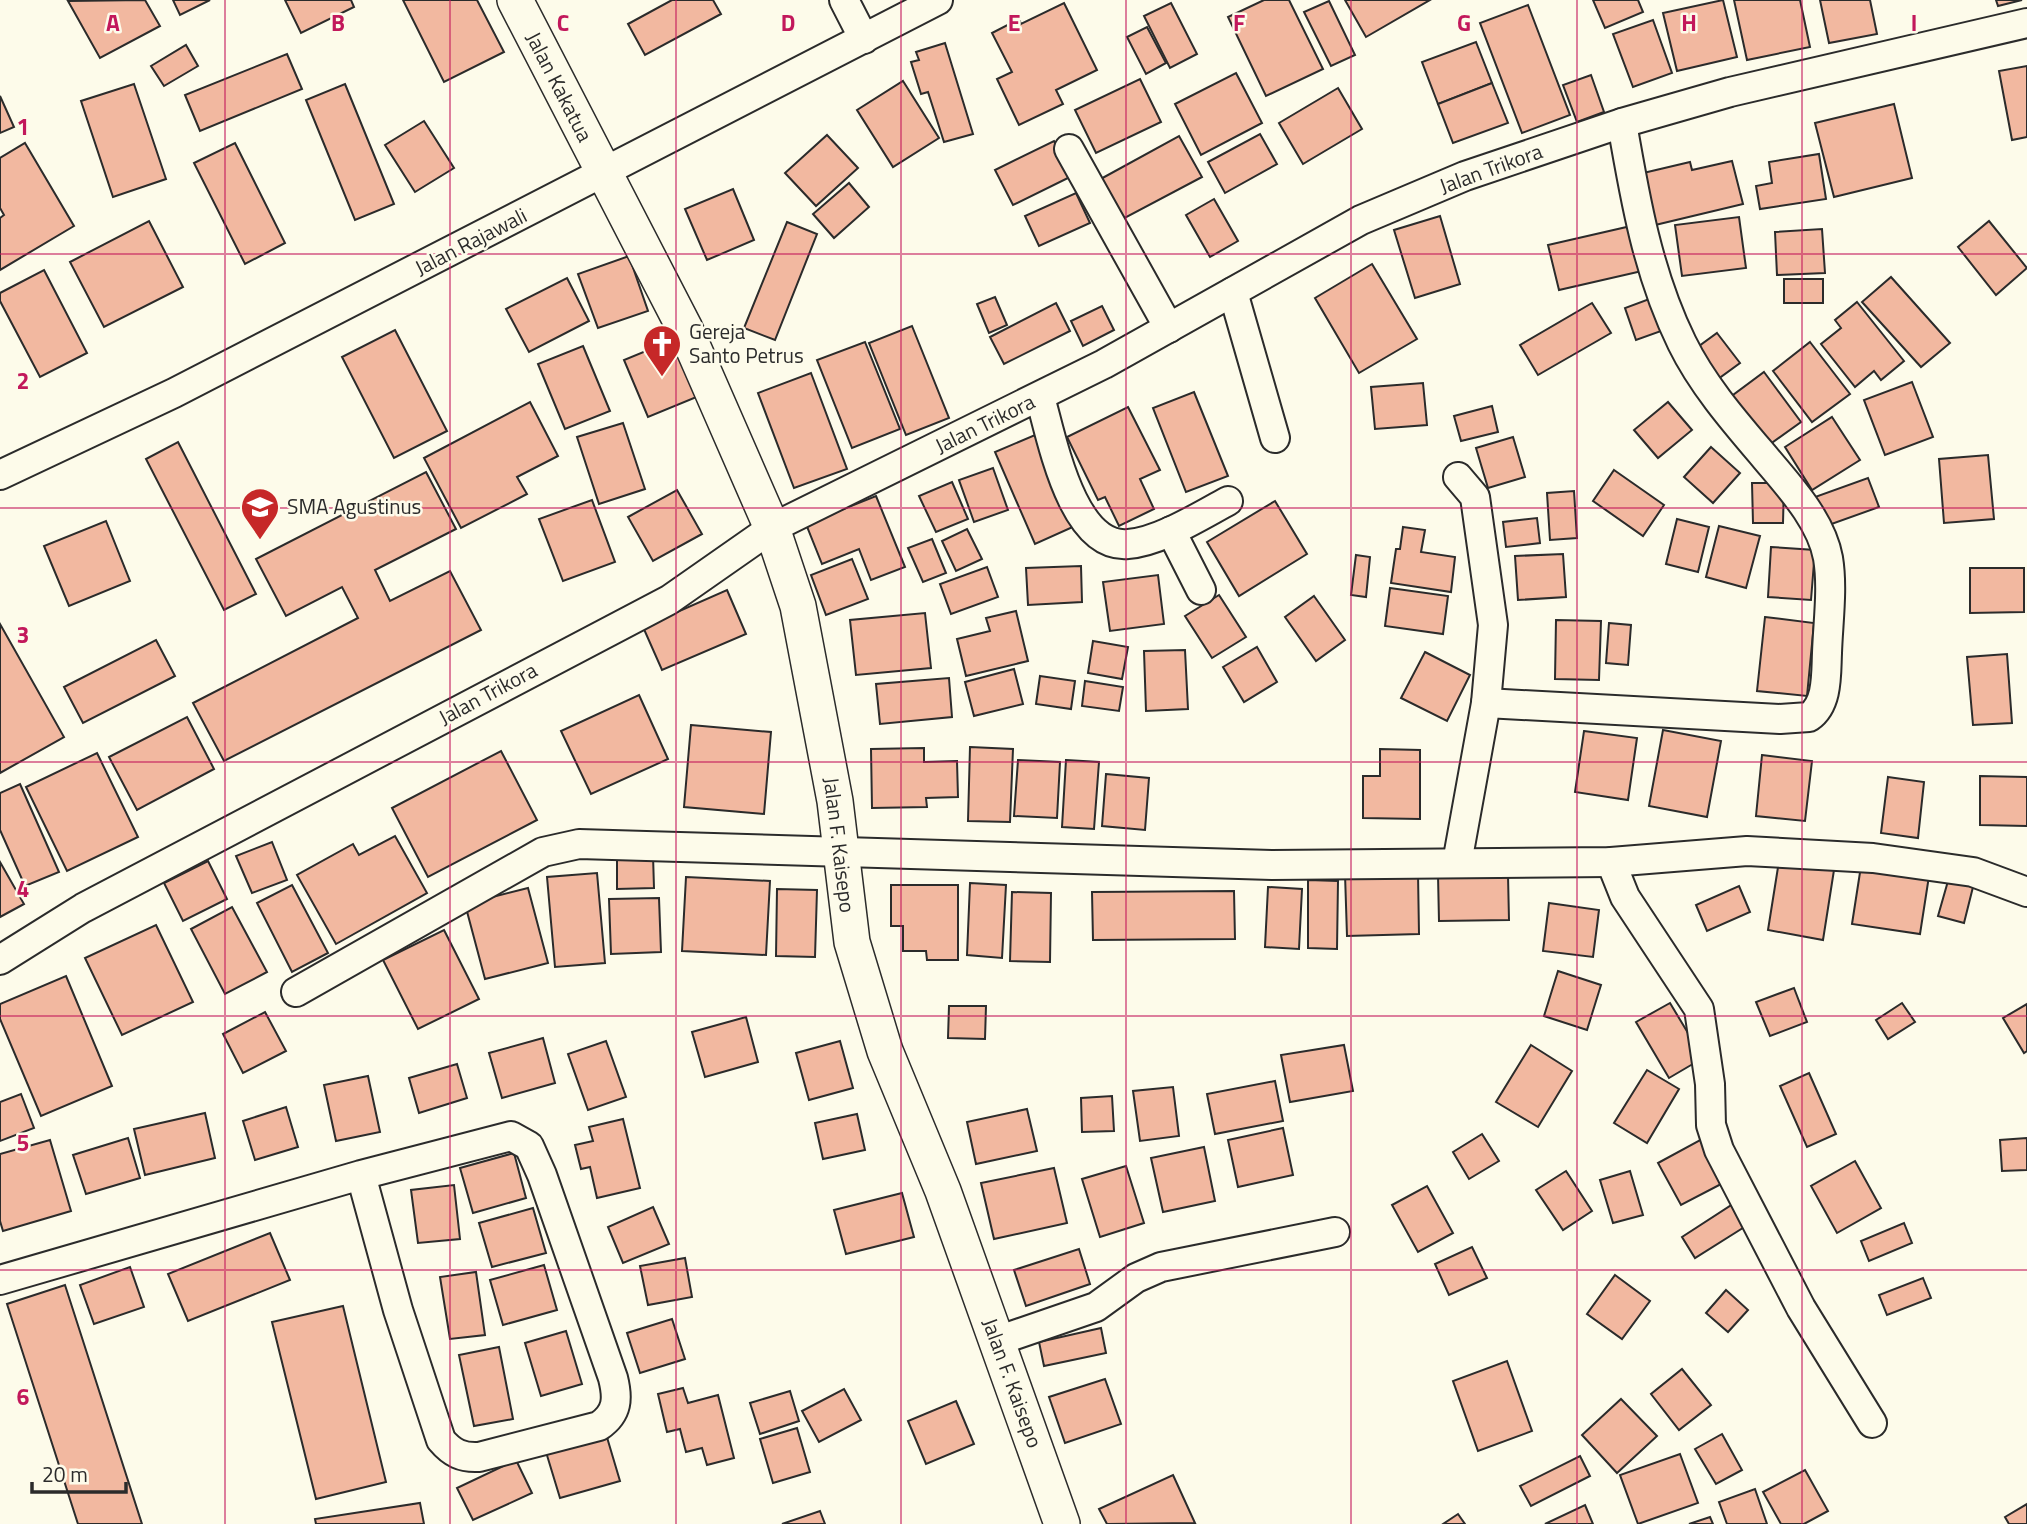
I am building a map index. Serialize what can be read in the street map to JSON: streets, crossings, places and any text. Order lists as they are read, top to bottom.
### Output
{
  "streets": {
    "street": [
      "Jalan Kakatua",
      "Jalan Trikora",
      "Jalan Rajawali",
      "Jalan F. Kaisepo"
    ]
  },
  "crossings": [
    ["Jalan Kakatua", "Jalan Rajawali"],
    ["Jalan Kakatua", "Jalan F. Kaisepo"],
    ["Jalan Trikora", "Jalan F. Kaisepo"],
    ["Jalan Rajawali", "Jalan F. Kaisepo"]
  ],
  "places": {
    "church": ["Gereja Santo Petrus"],
    "school or university": ["SMA Agustinus"]
  },
  "scale_bar": "20 m",
  "grid": {
    "columns": [
      "A",
      "B",
      "C",
      "D",
      "E",
      "F",
      "G",
      "H",
      "I"
    ],
    "rows": [
      "1",
      "2",
      "3",
      "4",
      "5",
      "6"
    ]
  }
}
